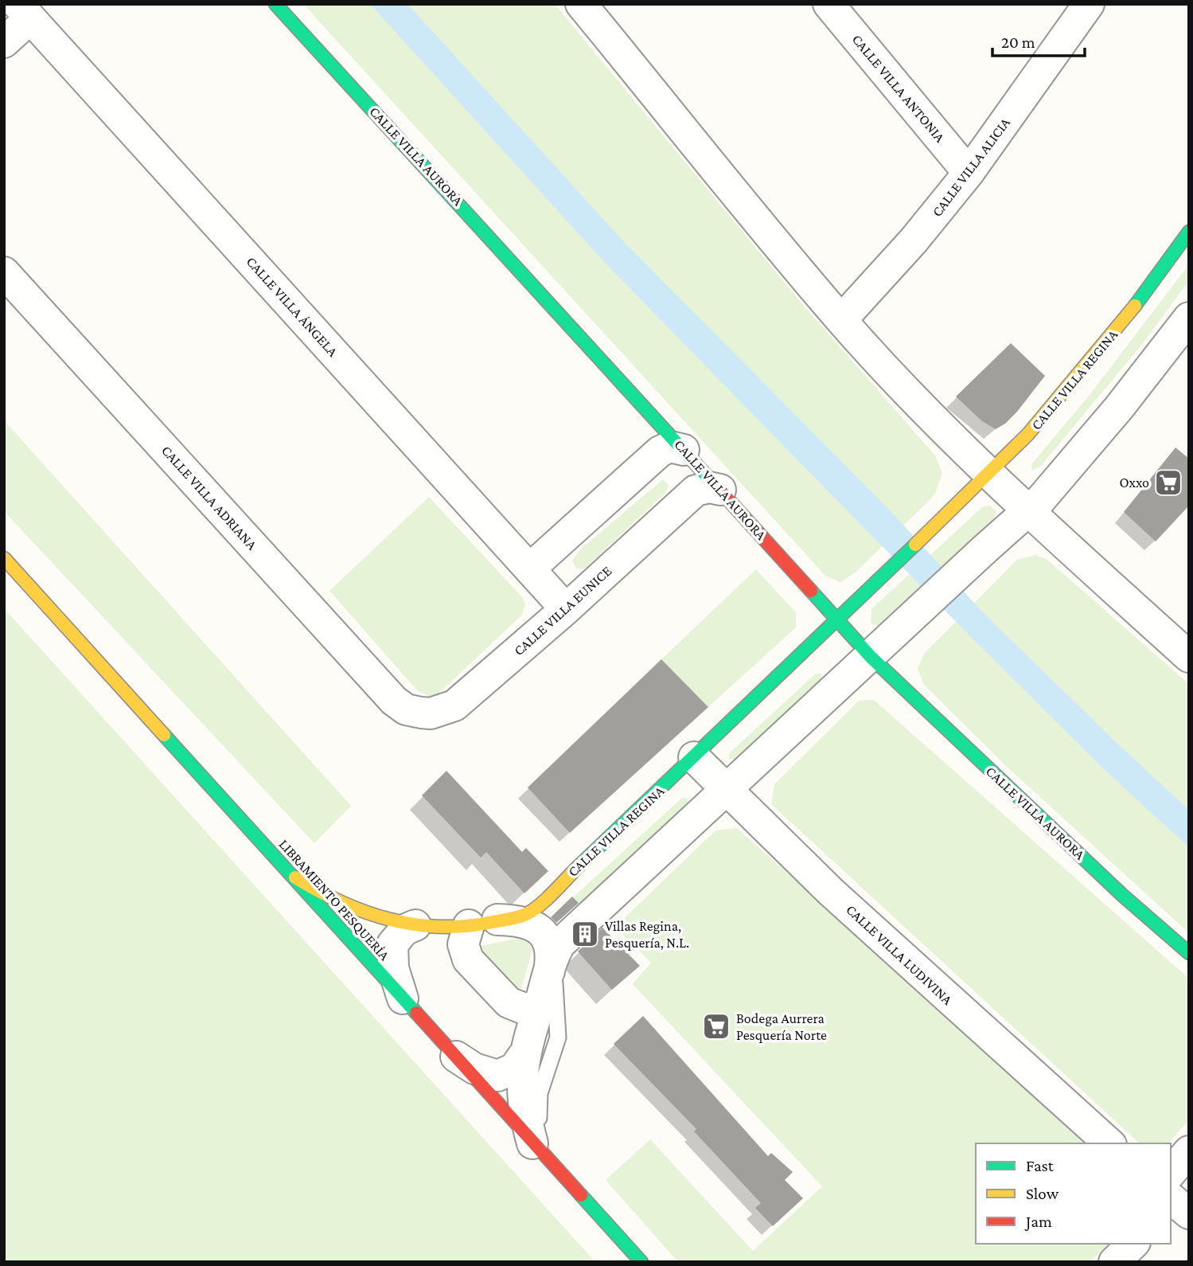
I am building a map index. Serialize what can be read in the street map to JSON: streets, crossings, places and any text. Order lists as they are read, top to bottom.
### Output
{
  "streets": {
    "street": [
      "CALLE VILLA ANTONIA",
      "CALLE VILLA AURORA",
      "CALLE VILLA ALICIA",
      "CALLE VILLA ÁNGELA",
      "CALLE VILLA REGINA",
      "CALLE VILLA ADRIANA",
      "CALLE VILLA EUNICE",
      "LIBRAMIENTO PESQUERÍA",
      "CALLE VILLA LUDIVINA"
    ]
  },
  "crossings": [
    ["CALLE VILLA ANTONIA", "CALLE VILLA ALICIA"],
    ["CALLE VILLA AURORA", "CALLE VILLA REGINA"],
    ["CALLE VILLA AURORA", "CALLE VILLA EUNICE"],
    ["CALLE VILLA ÁNGELA", "CALLE VILLA EUNICE"],
    ["CALLE VILLA REGINA", "LIBRAMIENTO PESQUERÍA"],
    ["CALLE VILLA REGINA", "CALLE VILLA LUDIVINA"],
    ["CALLE VILLA ADRIANA", "CALLE VILLA EUNICE"]
  ],
  "places": {
    "supermarket": ["Oxxo", "Bodega Aurrera Pesquería Norte"],
    "building": ["Villas Regina, Pesquería, N.L."]
  },
  "legend": ["Fast", "Slow", "Jam"],
  "scale_bar": "20 m"
}
